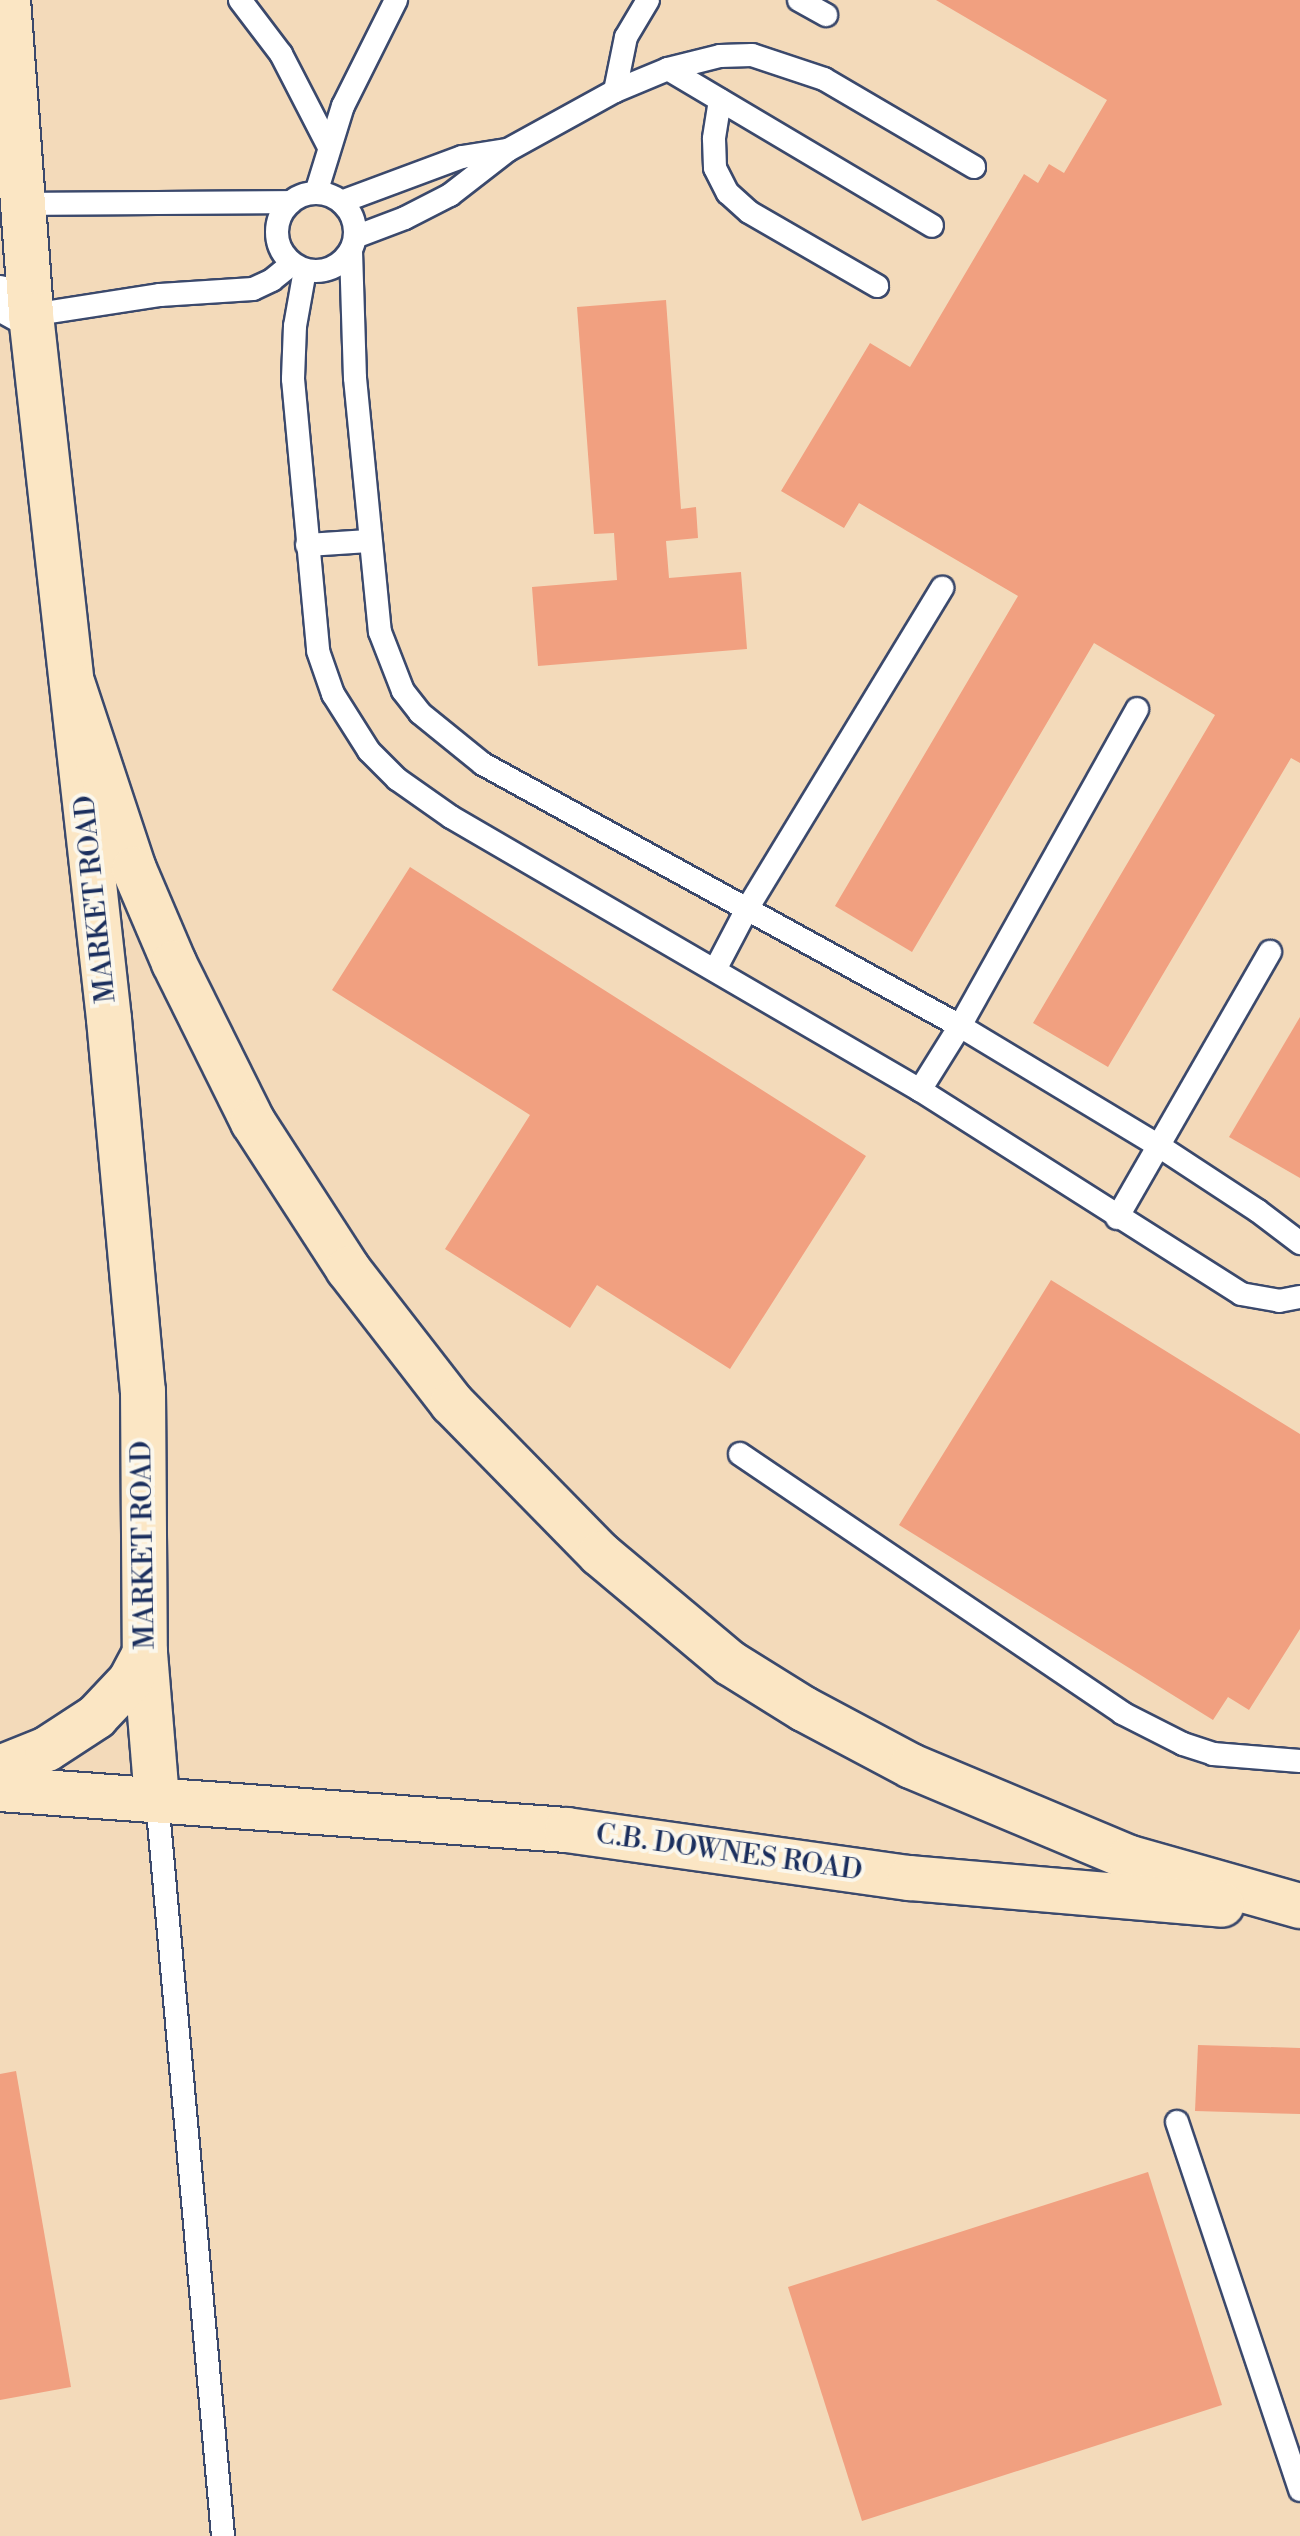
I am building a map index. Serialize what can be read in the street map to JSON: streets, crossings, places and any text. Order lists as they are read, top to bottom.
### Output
{
  "streets": {
    "main road": ["MARKET ROAD", "C.B. DOWNES ROAD"]
  },
  "crossings": [
    ["MARKET ROAD", "C.B. DOWNES ROAD"]
  ]
}
